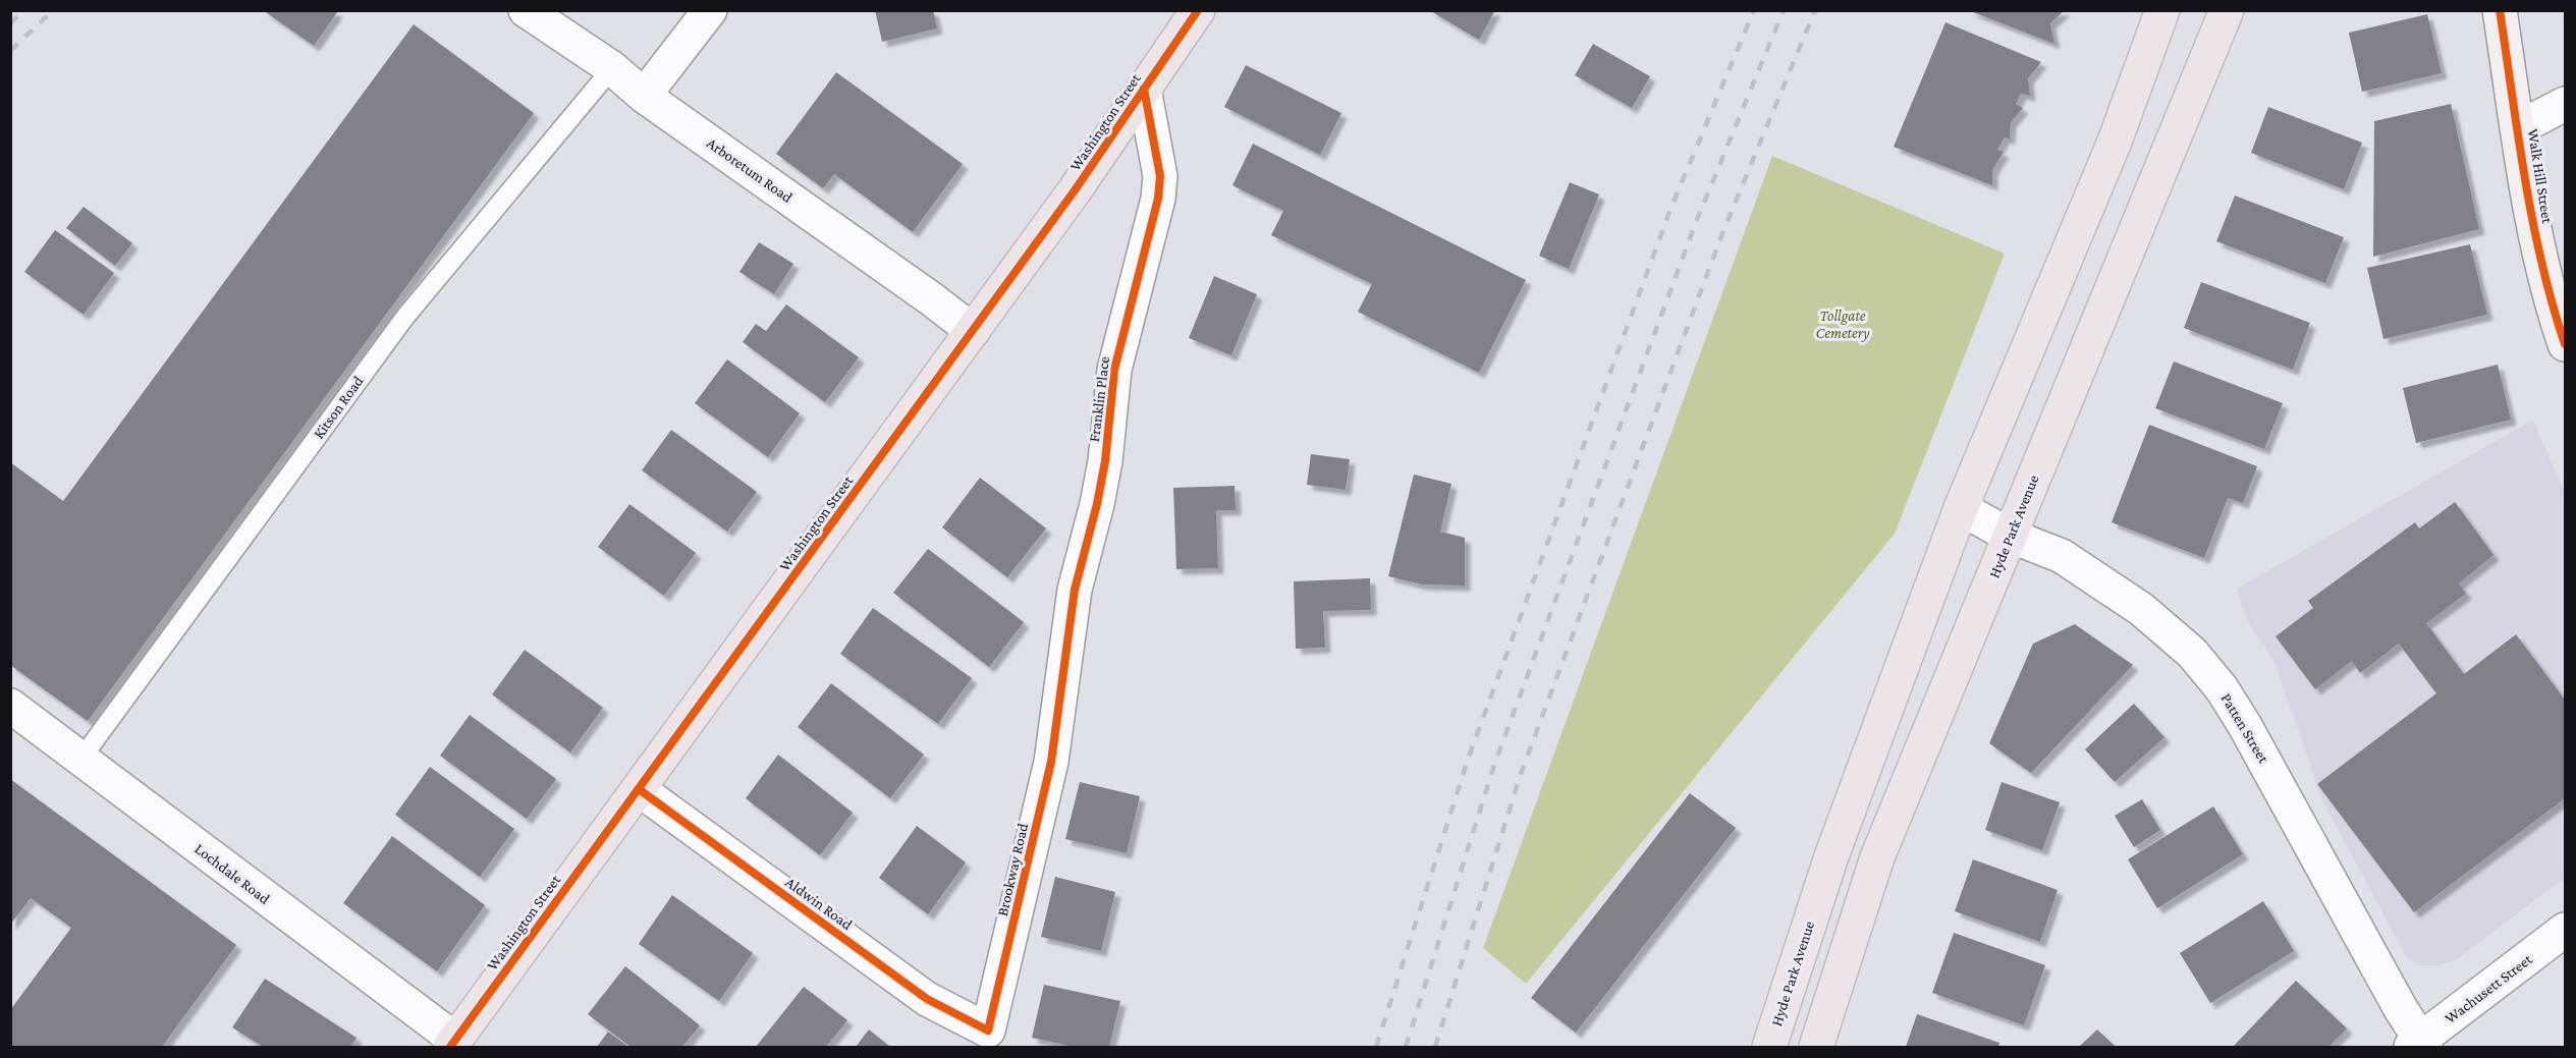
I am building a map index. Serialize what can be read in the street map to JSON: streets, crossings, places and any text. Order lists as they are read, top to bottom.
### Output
{
  "streets": {
    "main road": ["Washington Street", "Walk Hill Street", "Hyde Park Avenue"],
    "street": [
      "Arboretum Road",
      "Franklin Place",
      "Patten Street",
      "Brookway Road",
      "Lochdale Road",
      "Aldwin Road",
      "Wachusett Street"
    ],
    "lane": ["Kitson Road"]
  },
  "crossings": [
    ["Washington Street", "Arboretum Road"],
    ["Washington Street", "Franklin Place"],
    ["Washington Street", "Lochdale Road"],
    ["Washington Street", "Aldwin Road"],
    ["Arboretum Road", "Kitson Road"],
    ["Franklin Place", "Brookway Road"],
    ["Kitson Road", "Lochdale Road"],
    ["Hyde Park Avenue", "Patten Street"],
    ["Patten Street", "Wachusett Street"],
    ["Brookway Road", "Aldwin Road"]
  ],
  "parks": ["Tollgate Cemetery"]
}
